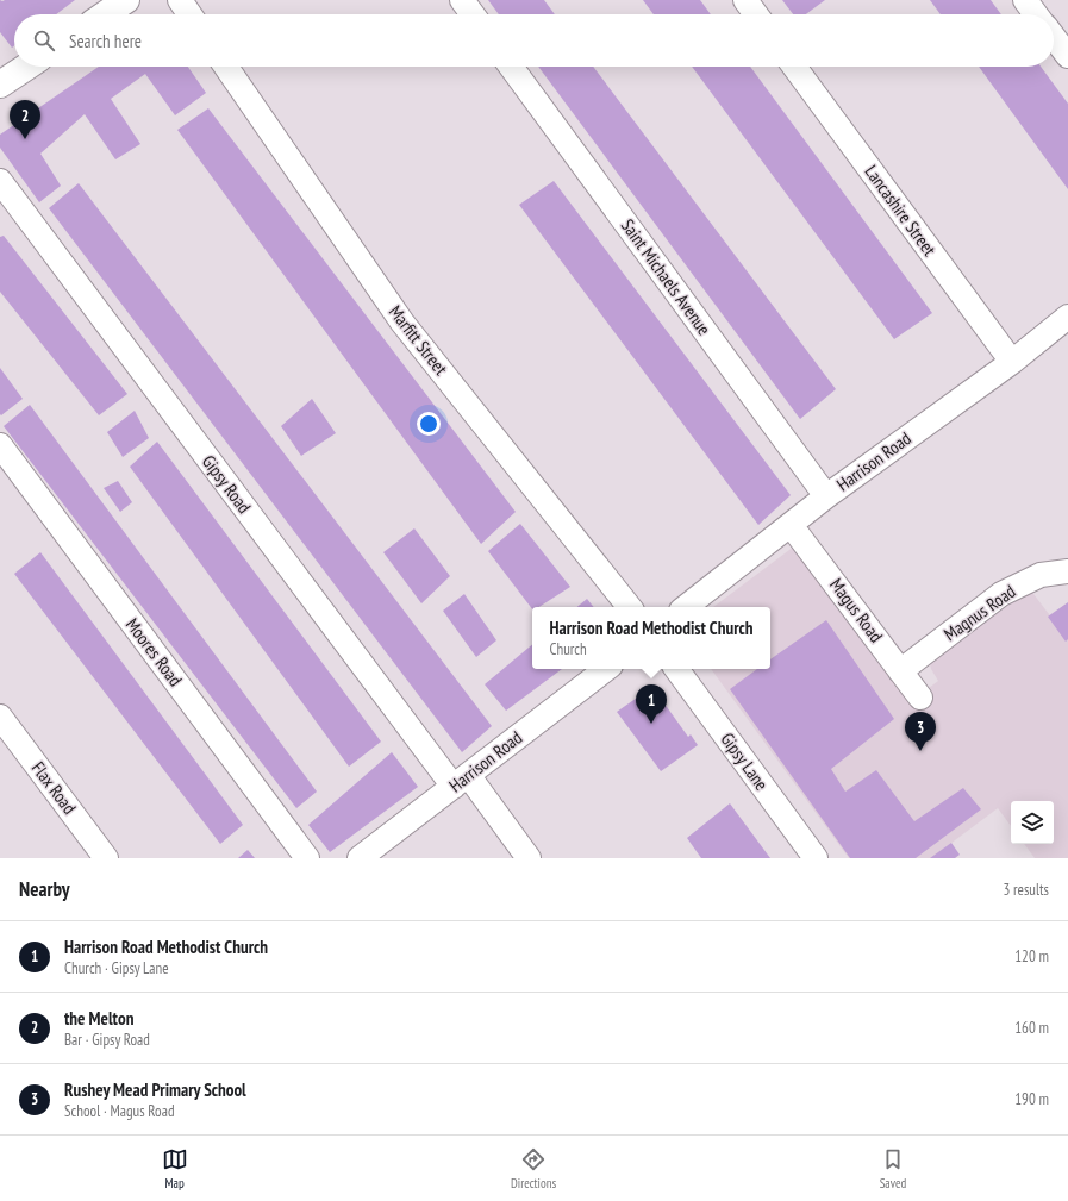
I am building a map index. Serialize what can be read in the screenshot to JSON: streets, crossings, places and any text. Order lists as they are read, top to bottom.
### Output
{
  "streets": {
    "street": [
      "Lancashire Street",
      "Saint Michaels Avenue",
      "Marfitt Street",
      "Harrison Road",
      "Gipsy Road",
      "Magus Road",
      "Magnus Road",
      "Moores Road",
      "Gipsy Lane",
      "Flax Road"
    ]
  },
  "crossings": [
    ["Lancashire Street", "Harrison Road"],
    ["Saint Michaels Avenue", "Harrison Road"],
    ["Harrison Road", "Gipsy Road"],
    ["Harrison Road", "Magus Road"],
    ["Magus Road", "Magnus Road"]
  ],
  "page": {
    "search": "Search here",
    "pins": ["2", "1", "3"],
    "popup": ["Harrison Road Methodist Church", "Church"],
    "heading": ["Nearby", "3 results"],
    "list": [
      {
        "mark": "1",
        "name": "Harrison Road Methodist Church",
        "note": "Church · Gipsy Lane",
        "value": "120 m"
      },
      {
        "mark": "2",
        "name": "the Melton",
        "note": "Bar · Gipsy Road",
        "value": "160 m"
      },
      {
        "mark": "3",
        "name": "Rushey Mead Primary School",
        "note": "School · Magus Road",
        "value": "190 m"
      }
    ],
    "nav": ["Map", "Directions", "Saved"]
  }
}
